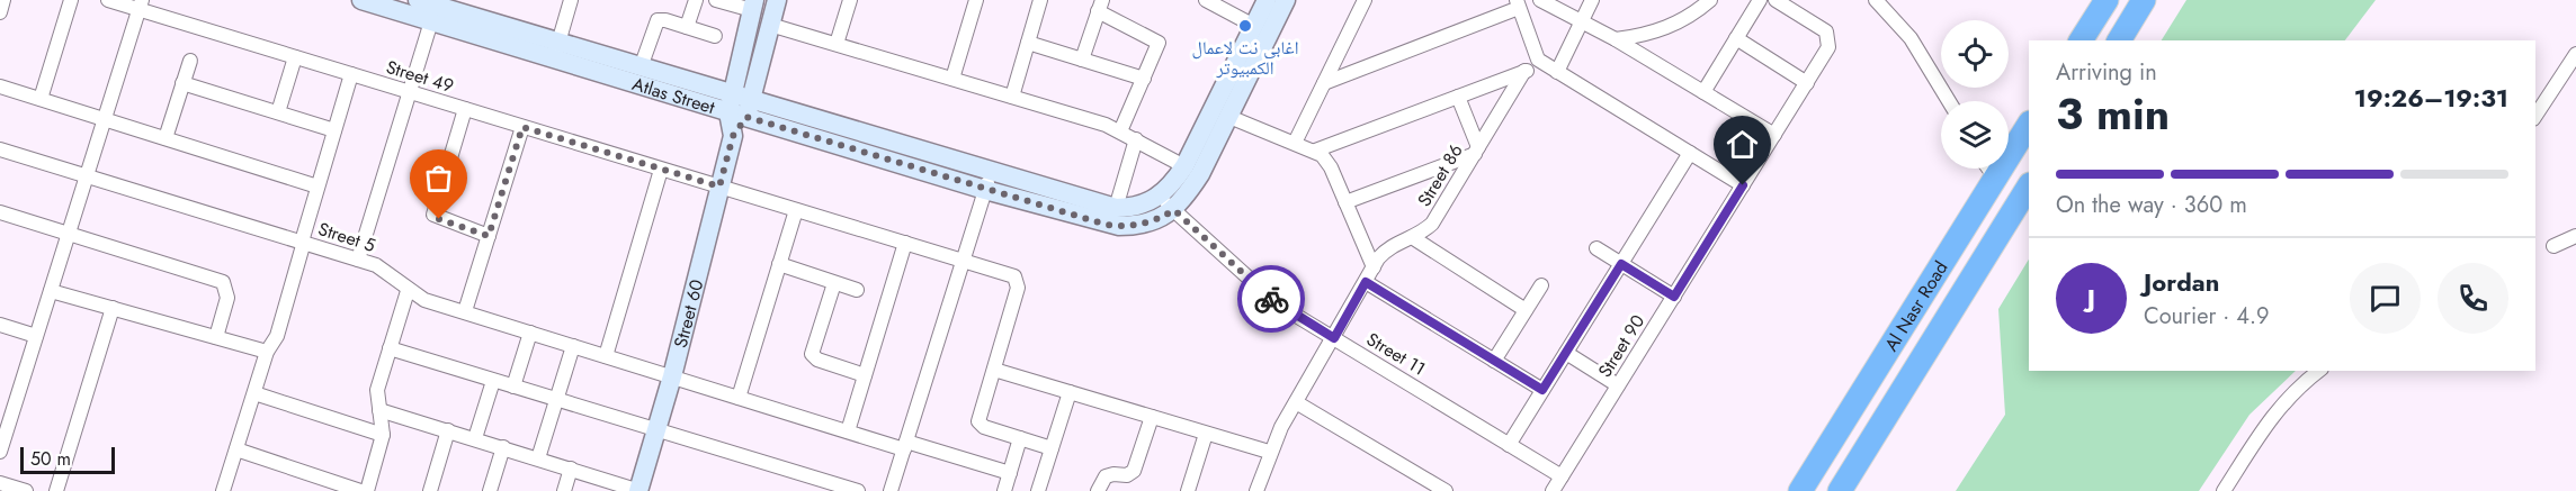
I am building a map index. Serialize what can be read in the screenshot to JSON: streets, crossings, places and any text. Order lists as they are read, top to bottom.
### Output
{
  "streets": {
    "highway": ["Al Nasr Road"],
    "street": [
      "Street 49",
      "Atlas Street",
      "Street 86",
      "Street 5",
      "Street 60",
      "Street 90",
      "Street 11"
    ]
  },
  "crossings": [
    ["Street 49", "Street 60"],
    ["Atlas Street", "Street 60"],
    ["Atlas Street", "Street 11"],
    ["Street 86", "Street 11"],
    ["Street 5", "Street 60"],
    ["Street 90", "Street 11"]
  ],
  "places": ["اغابى نت لاعمال الكمبيوتر"],
  "scale_bar": "50 m",
  "page": {
    "heading": ["3 min", "Arriving in", "19:26–19:31"],
    "panel": ["Jordan", "Courier · 4.9"],
    "bar": "On the way · 360 m",
    "round": "J",
    "scale": "50 m"
  }
}
